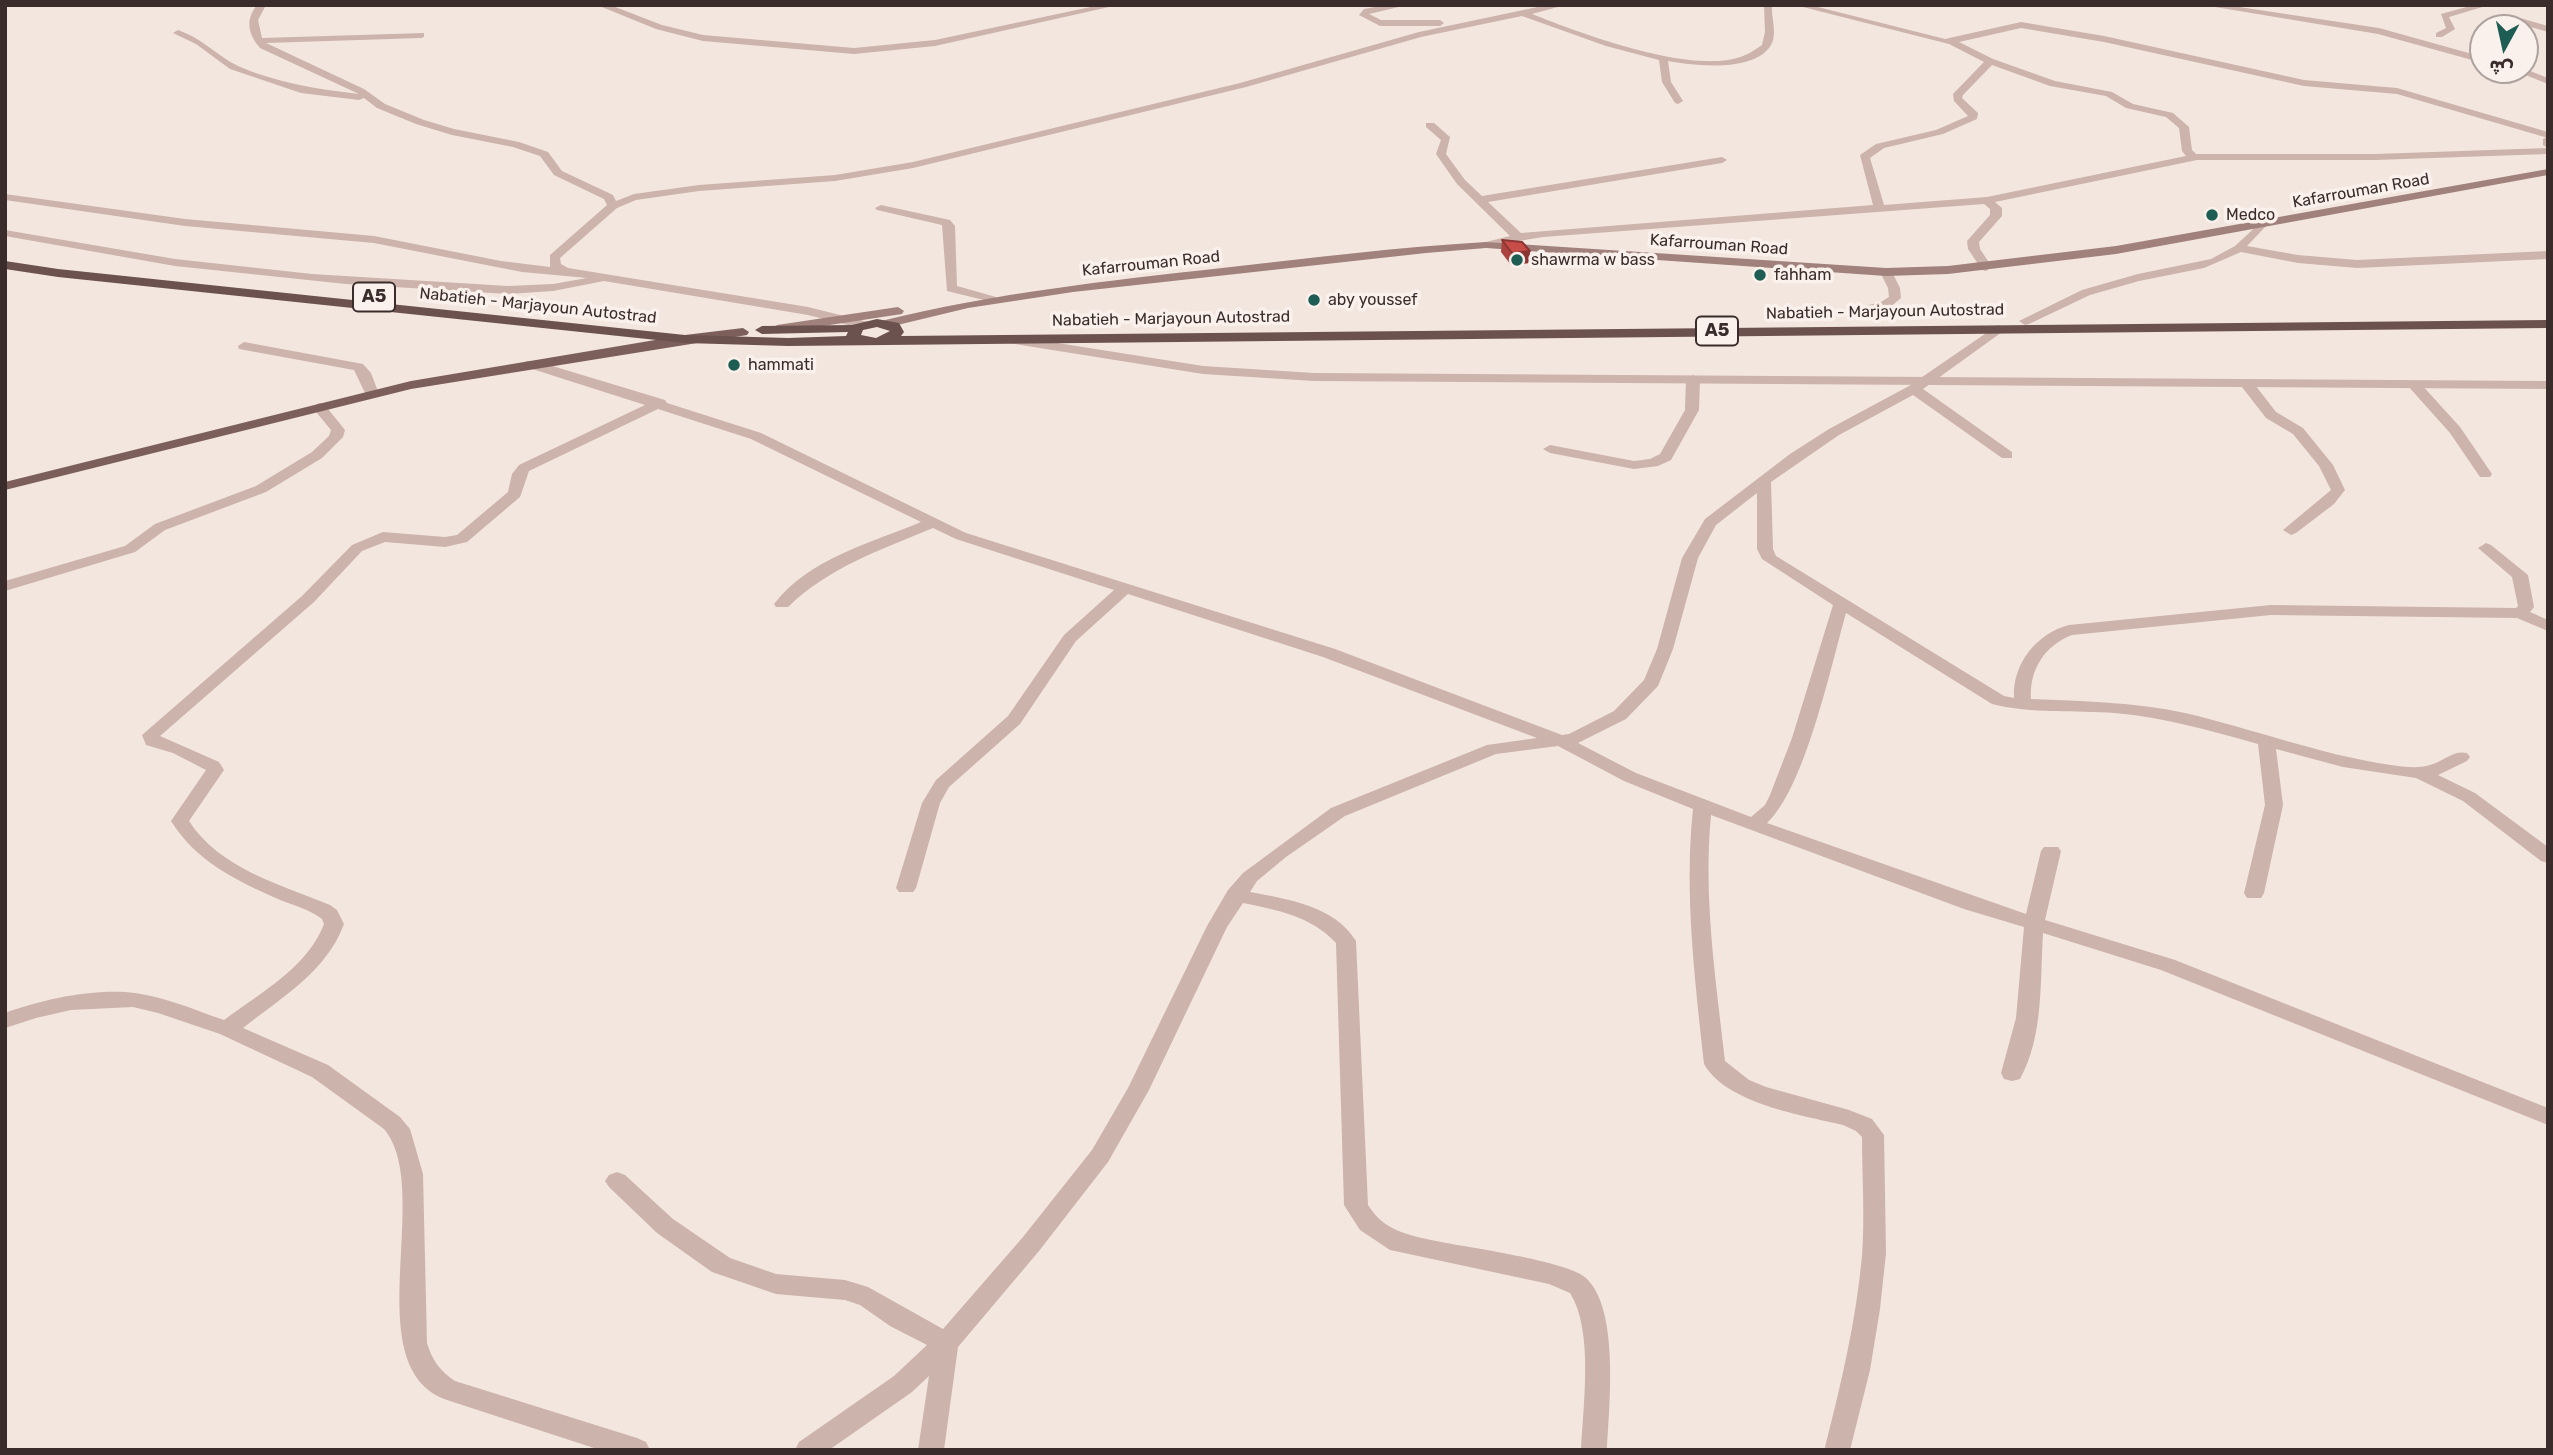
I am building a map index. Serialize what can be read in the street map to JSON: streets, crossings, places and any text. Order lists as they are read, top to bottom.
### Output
{
  "streets": {
    "highway": ["A5", "Nabatieh - Marjayoun Autostrad"],
    "main road": ["Kafarrouman Road"]
  },
  "crossings": [
    ["Kafarrouman Road", "A5"],
    ["Kafarrouman Road", "Nabatieh - Marjayoun Autostrad"],
    ["A5", "Nabatieh - Marjayoun Autostrad"]
  ],
  "places": [
    "Medco",
    "shawrma w bass",
    "fahham",
    "aby youssef",
    "hammati"
  ],
  "north": "bottom"
}
